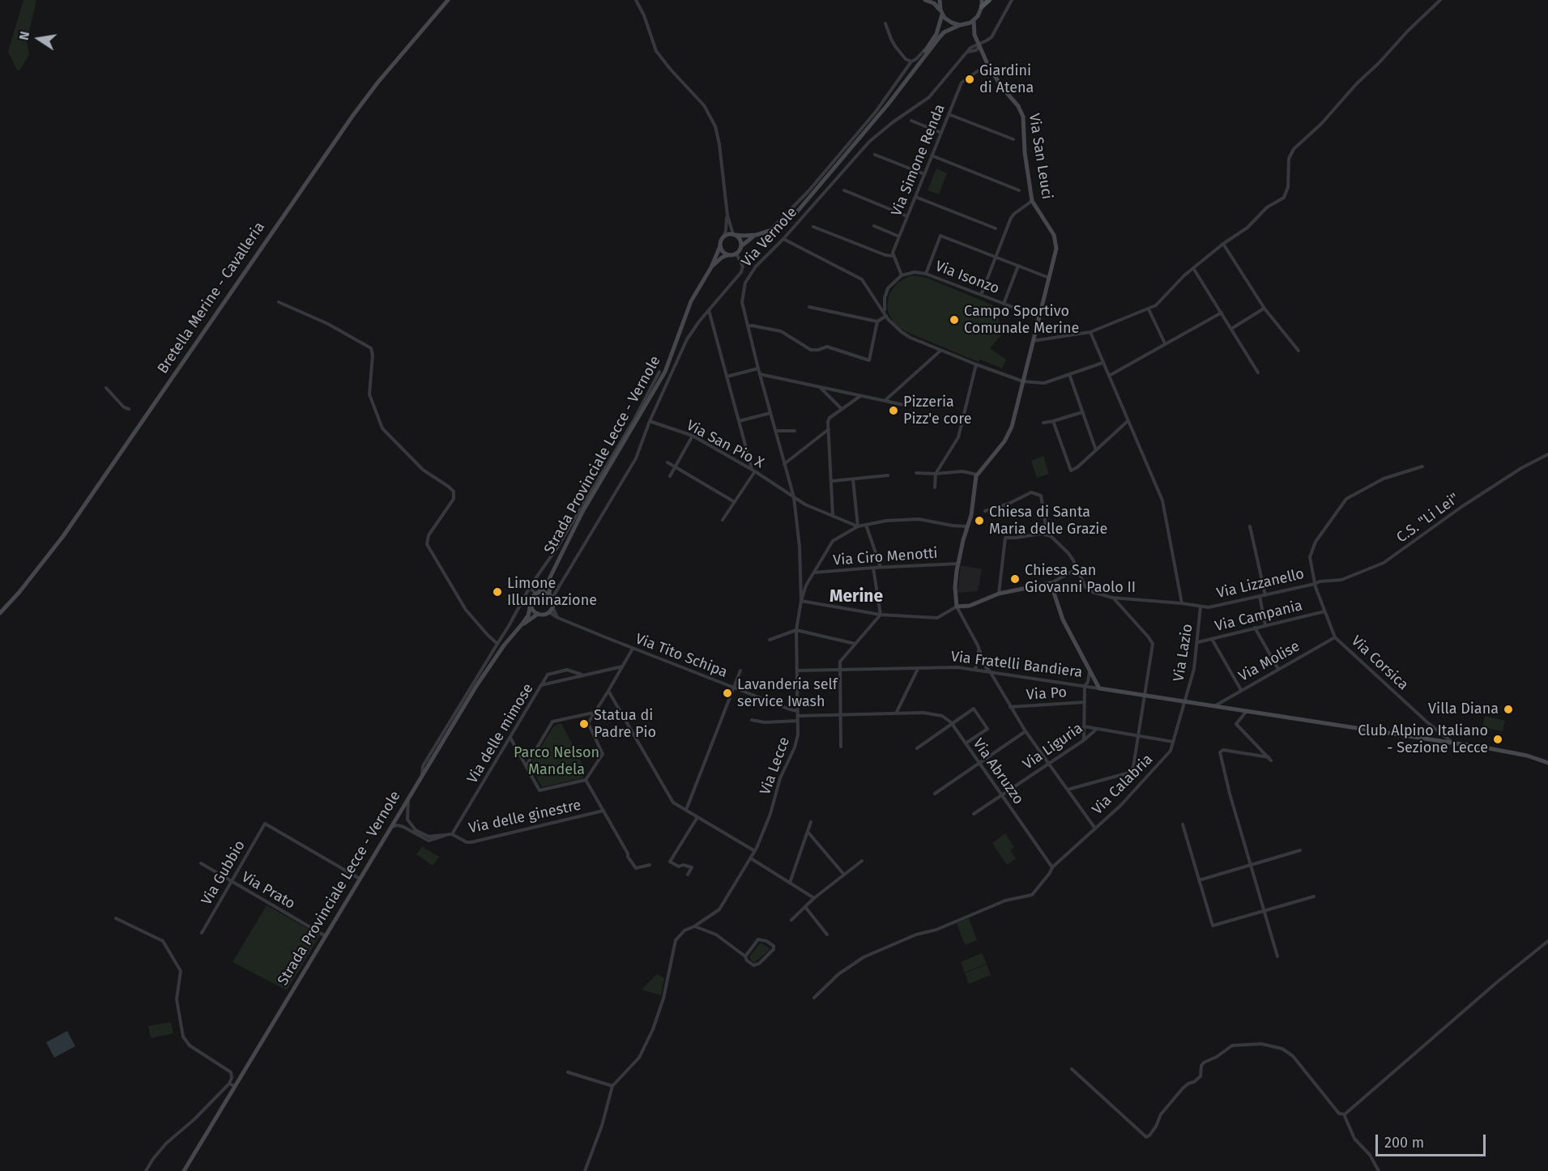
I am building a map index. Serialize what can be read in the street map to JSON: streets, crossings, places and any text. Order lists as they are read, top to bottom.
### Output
{
  "streets": {
    "street": [
      "Via San Leuci",
      "Via Simone Renda",
      "Via Vernole",
      "Via Isonzo",
      "Bretella Merine - Cavalleria",
      "Via San Pio X",
      "Strada Provinciale Lecce - Vernole",
      "C.S. \"Li Lei\"",
      "Via Ciro Menotti",
      "Via Lizzanello",
      "Via Campania",
      "Via Lazio",
      "Via Tito Schipa",
      "Via Molise",
      "Via Corsica",
      "Via Fratelli Bandiera",
      "Via Po",
      "Via delle mimose",
      "Via Liguria",
      "Via Lecce",
      "Via Abruzzo",
      "Via Calabria",
      "Via delle ginestre",
      "Via Gubbio",
      "Via Prato"
    ]
  },
  "crossings": [
    ["Via San Leuci", "Via Simone Renda"],
    ["Via San Leuci", "Via Vernole"],
    ["Via San Leuci", "Via Isonzo"],
    ["Via Vernole", "Via San Pio X"],
    ["Via Vernole", "Via Lecce"],
    ["Strada Provinciale Lecce - Vernole", "Via Tito Schipa"],
    ["Strada Provinciale Lecce - Vernole", "Via Gubbio"],
    ["Strada Provinciale Lecce - Vernole", "Via Prato"],
    ["C.S. \"Li Lei\"", "Via Lizzanello"],
    ["C.S. \"Li Lei\"", "Via Corsica"],
    ["Via Ciro Menotti", "Via Lecce"],
    ["Via Lizzanello", "Via Lazio"],
    ["Via Lizzanello", "Via Corsica"],
    ["Via Campania", "Via Lazio"],
    ["Via Campania", "Via Corsica"],
    ["Via Lazio", "Via Fratelli Bandiera"],
    ["Via Lazio", "Via Calabria"],
    ["Via Tito Schipa", "Via Lecce"],
    ["Via Molise", "Via Corsica"],
    ["Via Molise", "Via Fratelli Bandiera"],
    ["Via Corsica", "Via Fratelli Bandiera"],
    ["Via Fratelli Bandiera", "Via Lecce"],
    ["Via Fratelli Bandiera", "Via Calabria"],
    ["Via delle mimose", "Via delle ginestre"],
    ["Via Liguria", "Via Abruzzo"],
    ["Via Abruzzo", "Via Calabria"],
    ["Via Gubbio", "Via Prato"]
  ],
  "districts": ["Merine"],
  "parks": ["Parco Nelson Mandela"],
  "places": [
    "Giardini di Atena",
    "Campo Sportivo Comunale Merine",
    "Pizzeria Pizz'e core",
    "Chiesa di Santa Maria delle Grazie",
    "Chiesa San Giovanni Paolo II",
    "Limone Illuminazione",
    "Lavanderia self service Iwash",
    "Villa Diana",
    "Statua di Padre Pio",
    "Club Alpino Italiano - Sezione Lecce"
  ],
  "scale_bar": "200 m",
  "north": "left"
}
